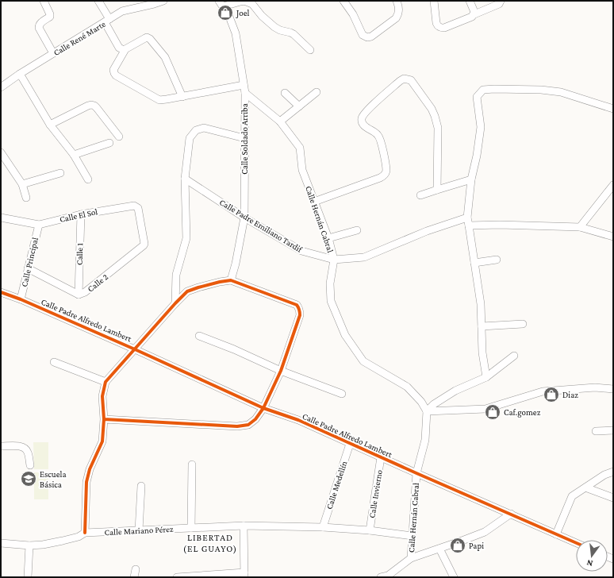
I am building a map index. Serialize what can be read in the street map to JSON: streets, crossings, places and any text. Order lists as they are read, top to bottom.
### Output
{
  "streets": {
    "street": [
      "Calle René Marte",
      "Calle Soldado Arriba",
      "Calle El Sol",
      "Calle Hernán Cabral",
      "Calle Padre Emiliano Tardif",
      "Calle 1",
      "Calle Principal",
      "Calle 2",
      "Calle Padre Alfredo Lambert",
      "Calle Medellín",
      "Calle Invierno",
      "Calle Mariano Pérez"
    ]
  },
  "crossings": [
    ["Calle Soldado Arriba", "Calle Hernán Cabral"],
    ["Calle Soldado Arriba", "Calle Padre Emiliano Tardif"],
    ["Calle El Sol", "Calle 1"],
    ["Calle El Sol", "Calle Principal"],
    ["Calle El Sol", "Calle 2"],
    ["Calle Hernán Cabral", "Calle Padre Emiliano Tardif"],
    ["Calle Hernán Cabral", "Calle Padre Alfredo Lambert"],
    ["Calle Hernán Cabral", "Calle Mariano Pérez"],
    ["Calle 1", "Calle 2"],
    ["Calle Principal", "Calle 2"],
    ["Calle Principal", "Calle Padre Alfredo Lambert"],
    ["Calle Padre Alfredo Lambert", "Calle Medellín"],
    ["Calle Padre Alfredo Lambert", "Calle Invierno"],
    ["Calle Medellín", "Calle Mariano Pérez"],
    ["Calle Invierno", "Calle Mariano Pérez"]
  ],
  "districts": ["LIBERTAD (EL GUAYO)"],
  "places": {
    "shop": [
      "Joel",
      "Diaz",
      "Caf.gomez",
      "Papi"
    ],
    "school or university": ["Escuela Básica"]
  },
  "north": "bottom"
}
